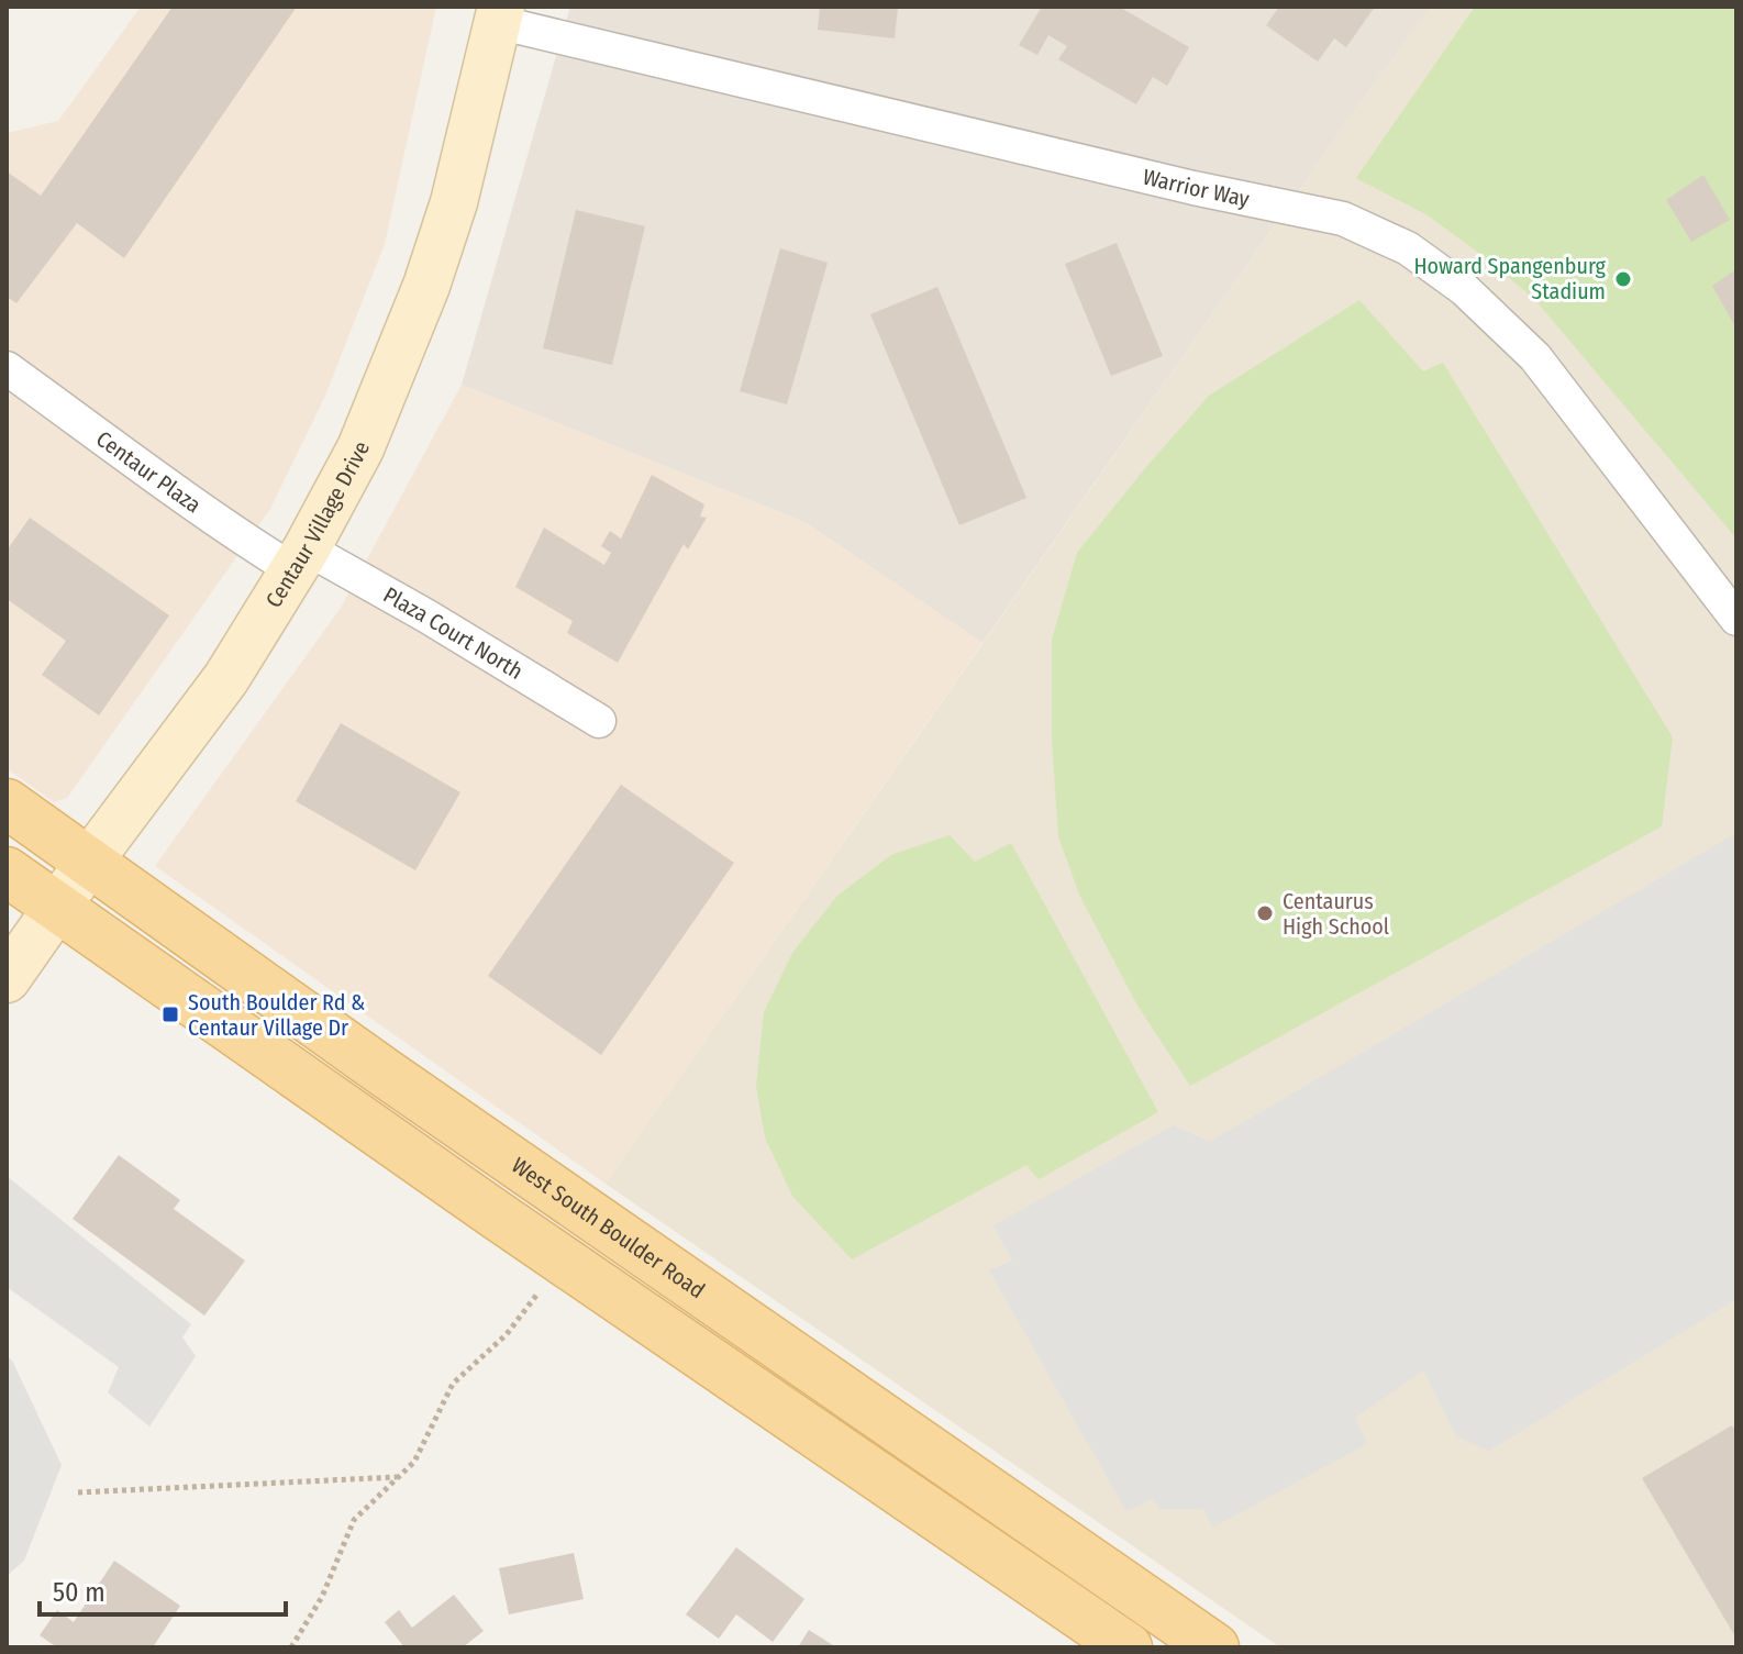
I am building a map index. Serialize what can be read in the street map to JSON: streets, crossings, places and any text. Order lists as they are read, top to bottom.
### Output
{
  "streets": {
    "main road": ["West South Boulder Road"],
    "street": [
      "Warrior Way",
      "Centaur Plaza",
      "Centaur Village Drive",
      "Plaza Court North"
    ]
  },
  "crossings": [
    ["Warrior Way", "Centaur Village Drive"],
    ["Centaur Plaza", "Centaur Village Drive"],
    ["Centaur Plaza", "Plaza Court North"],
    ["Centaur Village Drive", "Plaza Court North"],
    ["Centaur Village Drive", "West South Boulder Road"]
  ],
  "places": {
    "other": ["Howard Spangenburg Stadium", "Centaurus High School"],
    "transit": ["South Boulder Rd & Centaur Village Dr"]
  },
  "scale_bar": "50 m"
}
